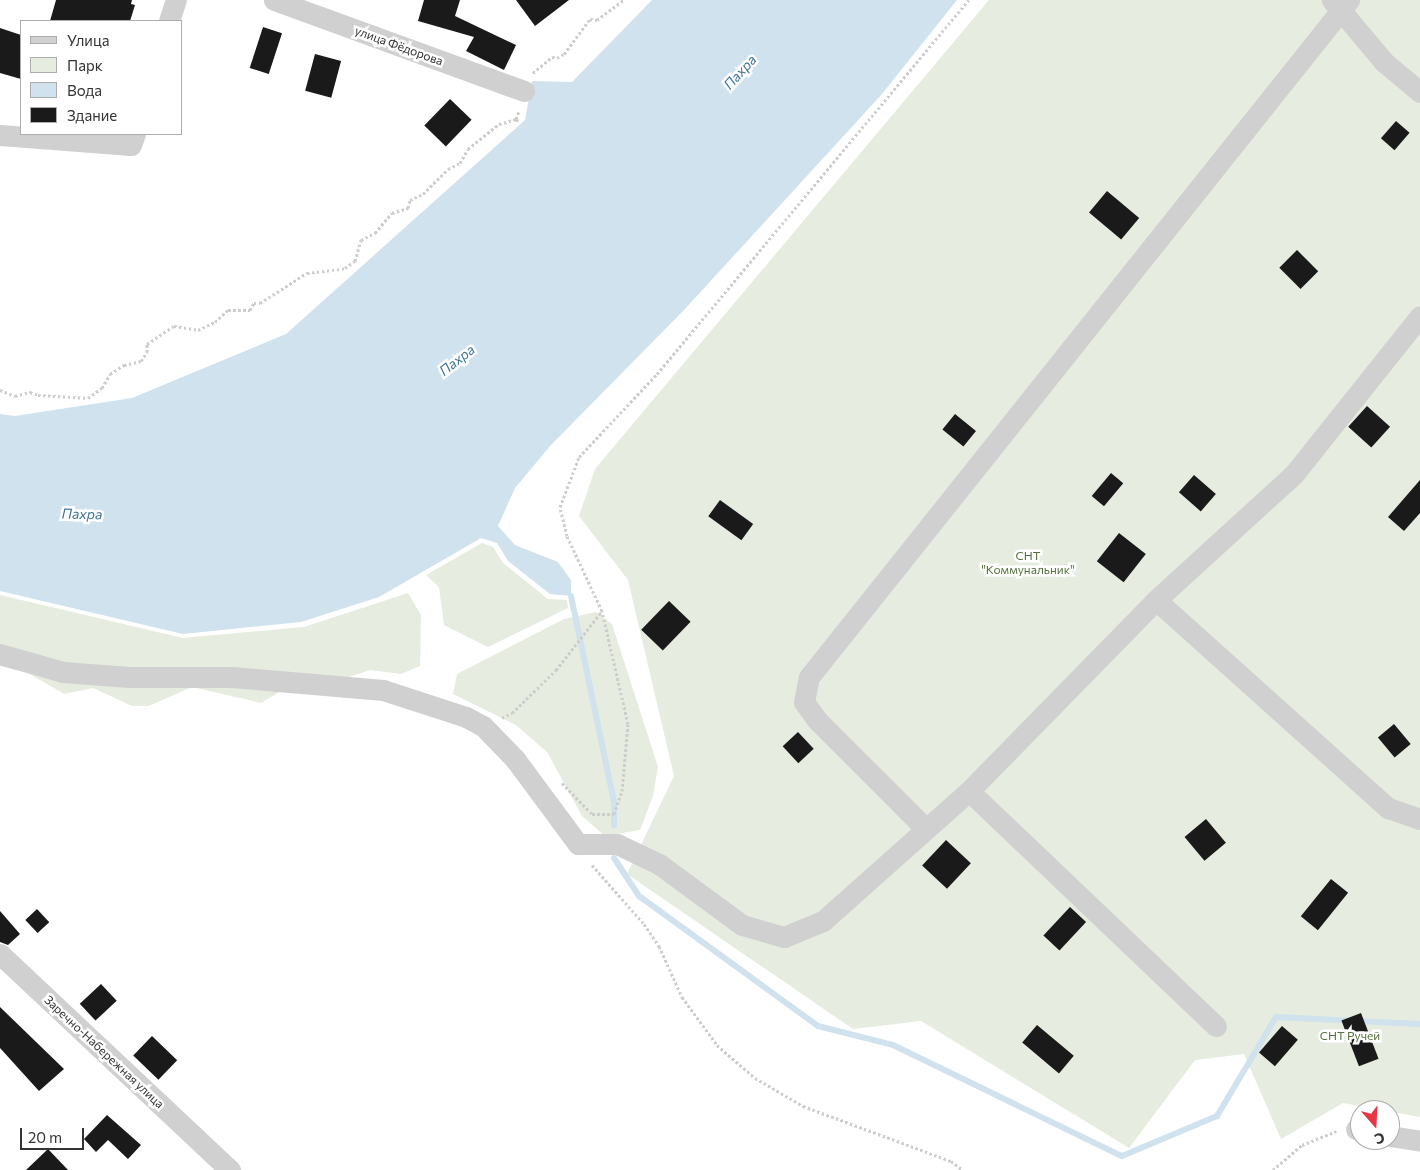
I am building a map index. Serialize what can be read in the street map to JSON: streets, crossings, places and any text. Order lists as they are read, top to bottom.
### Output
{
  "streets": {
    "street": ["улица Фёдорова", "Заречно-Набережная улица"]
  },
  "water": ["Пахра"],
  "parks": ["СНТ \"Коммунальник\"", "СНТ Ручей"],
  "legend": [
    "Улица",
    "Парк",
    "Вода",
    "Здание"
  ],
  "scale_bar": "20 m",
  "north": "bottom"
}
